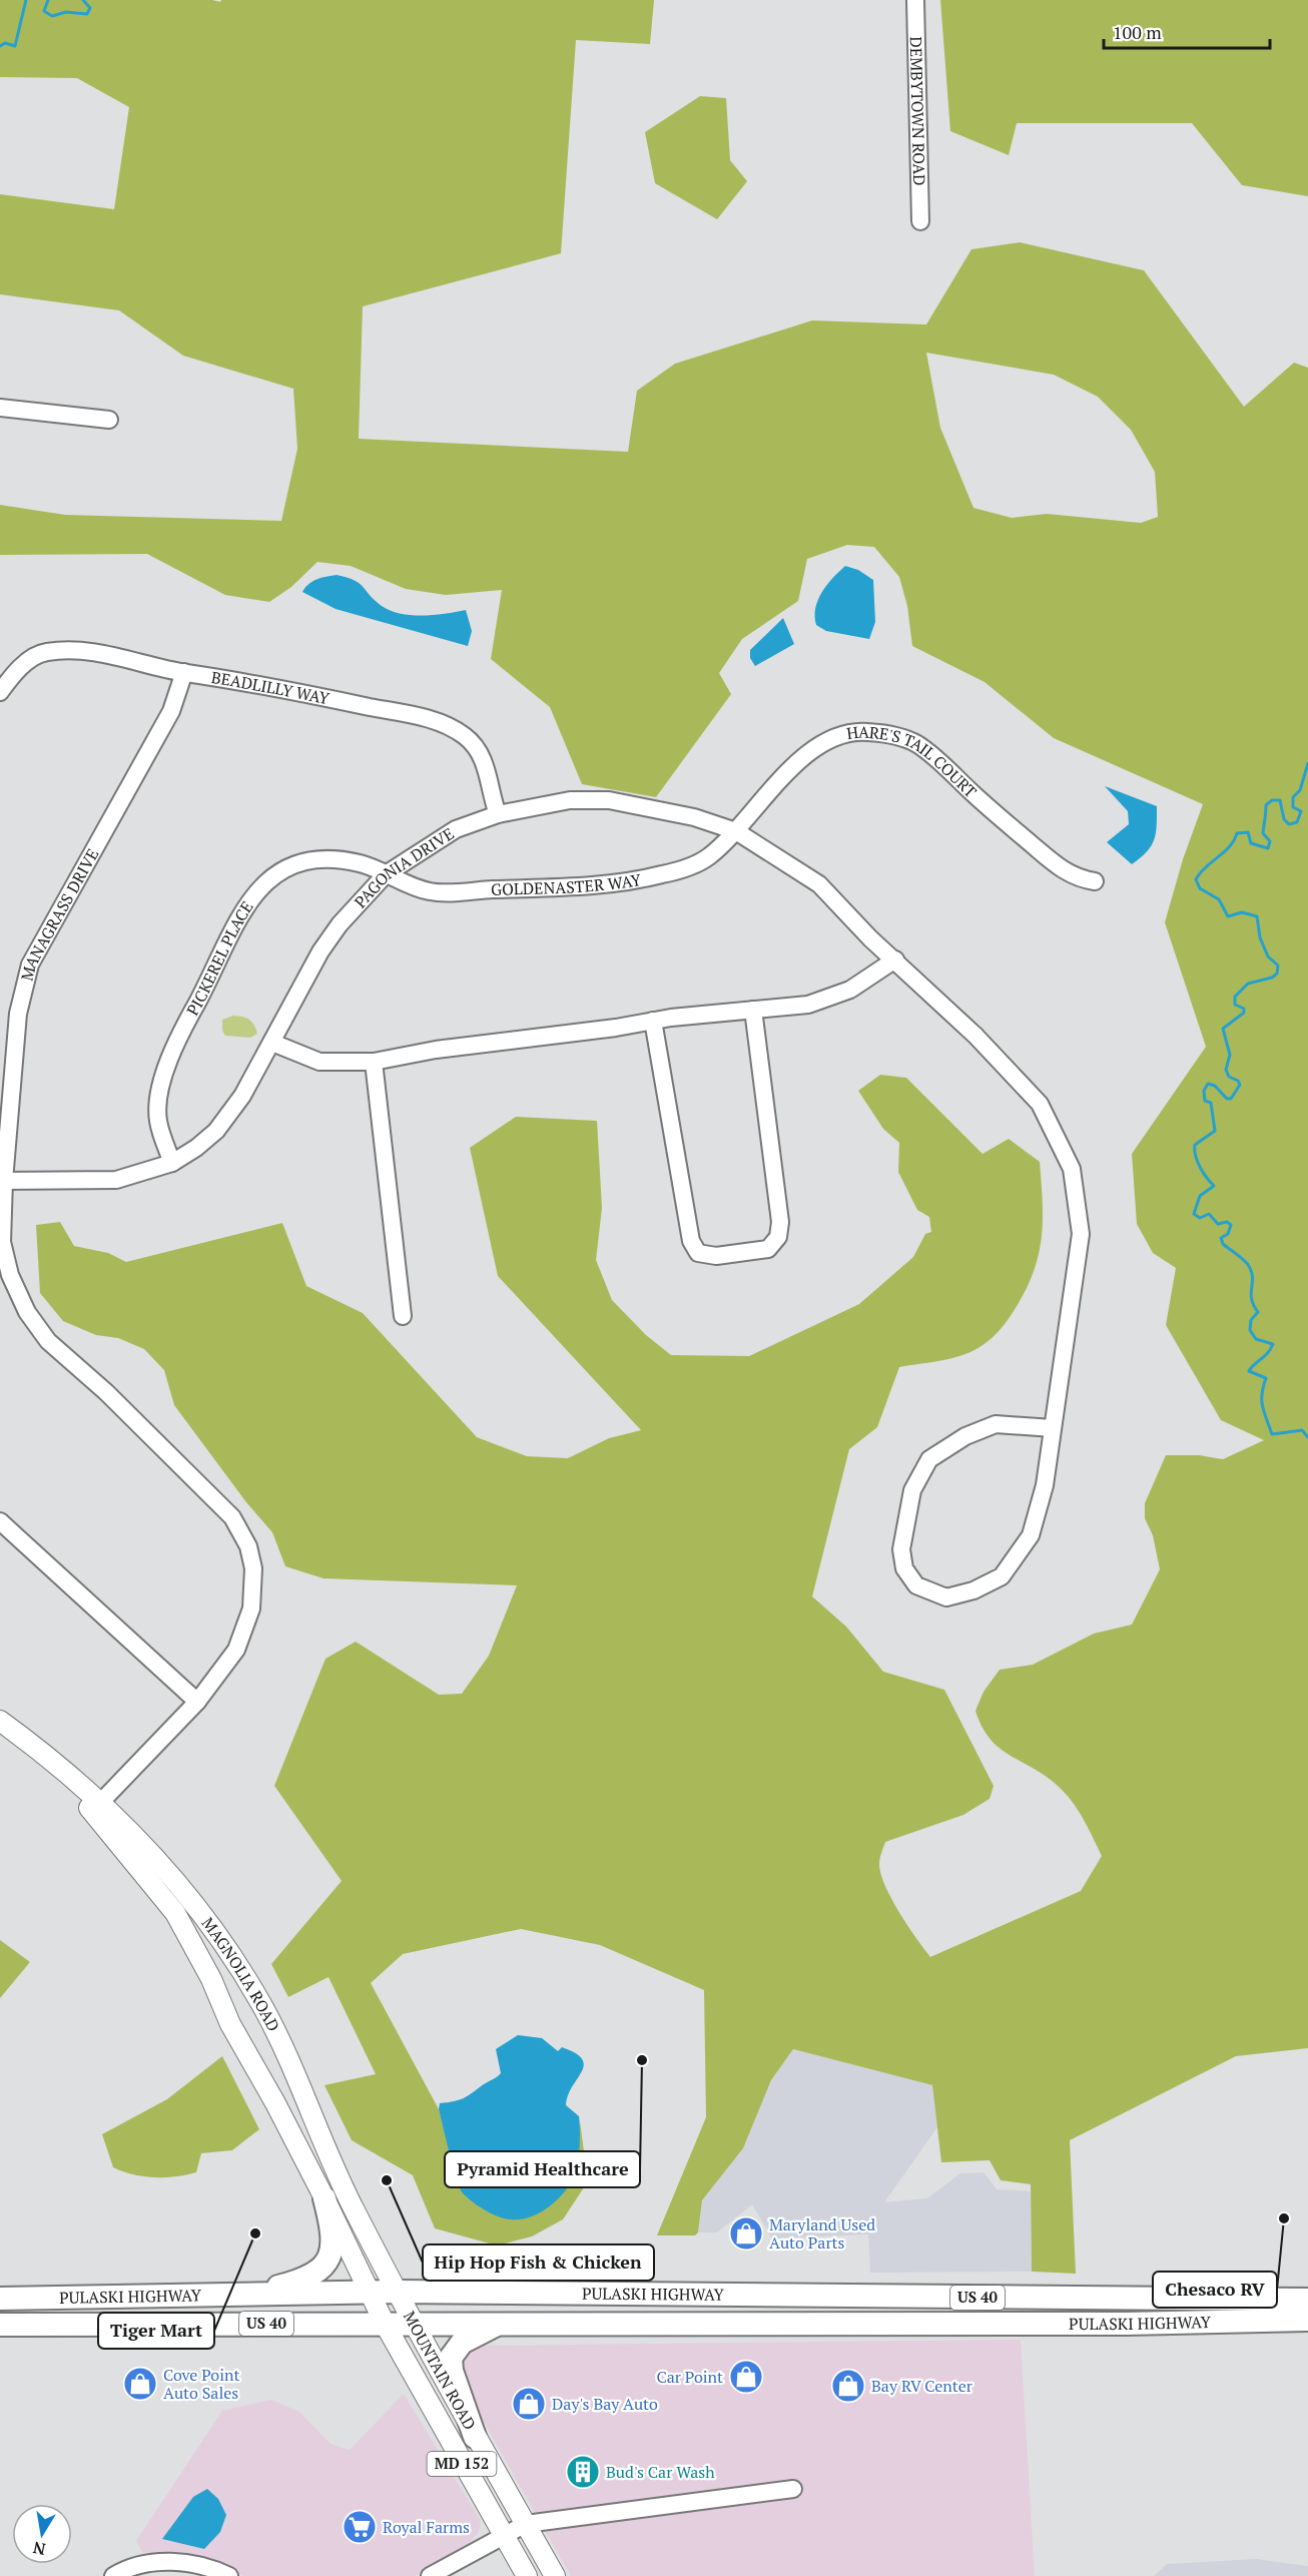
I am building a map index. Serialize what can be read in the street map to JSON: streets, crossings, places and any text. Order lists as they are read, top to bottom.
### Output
{
  "streets": {
    "highway": ["PULASKI HIGHWAY", "US 40"],
    "main road": ["MAGNOLIA ROAD", "MOUNTAIN ROAD", "MD 152"],
    "street": [
      "DEMBYTOWN ROAD",
      "BEADLILLY WAY",
      "HARE'S TAIL COURT",
      "PAGONIA DRIVE",
      "GOLDENASTER WAY",
      "MANAGRASS DRIVE",
      "PICKEREL PLACE"
    ]
  },
  "crossings": [
    ["BEADLILLY WAY", "PAGONIA DRIVE"],
    ["BEADLILLY WAY", "MANAGRASS DRIVE"],
    ["HARE'S TAIL COURT", "PAGONIA DRIVE"],
    ["HARE'S TAIL COURT", "GOLDENASTER WAY"],
    ["PAGONIA DRIVE", "GOLDENASTER WAY"],
    ["PAGONIA DRIVE", "MANAGRASS DRIVE"],
    ["PAGONIA DRIVE", "PICKEREL PLACE"],
    ["GOLDENASTER WAY", "PICKEREL PLACE"],
    ["MANAGRASS DRIVE", "MAGNOLIA ROAD"],
    ["MAGNOLIA ROAD", "PULASKI HIGHWAY"],
    ["MAGNOLIA ROAD", "MOUNTAIN ROAD"],
    ["PULASKI HIGHWAY", "MOUNTAIN ROAD"]
  ],
  "places": {
    "other": [
      "Pyramid Healthcare",
      "Hip Hop Fish & Chicken",
      "Chesaco RV",
      "Tiger Mart"
    ],
    "shop": [
      "Maryland Used Auto Parts",
      "Car Point",
      "Cove Point Auto Sales",
      "Bay RV Center",
      "Day's Bay Auto"
    ],
    "building": ["Bud's Car Wash"],
    "supermarket": ["Royal Farms"]
  },
  "scale_bar": "100 m",
  "north": "bottom"
}
